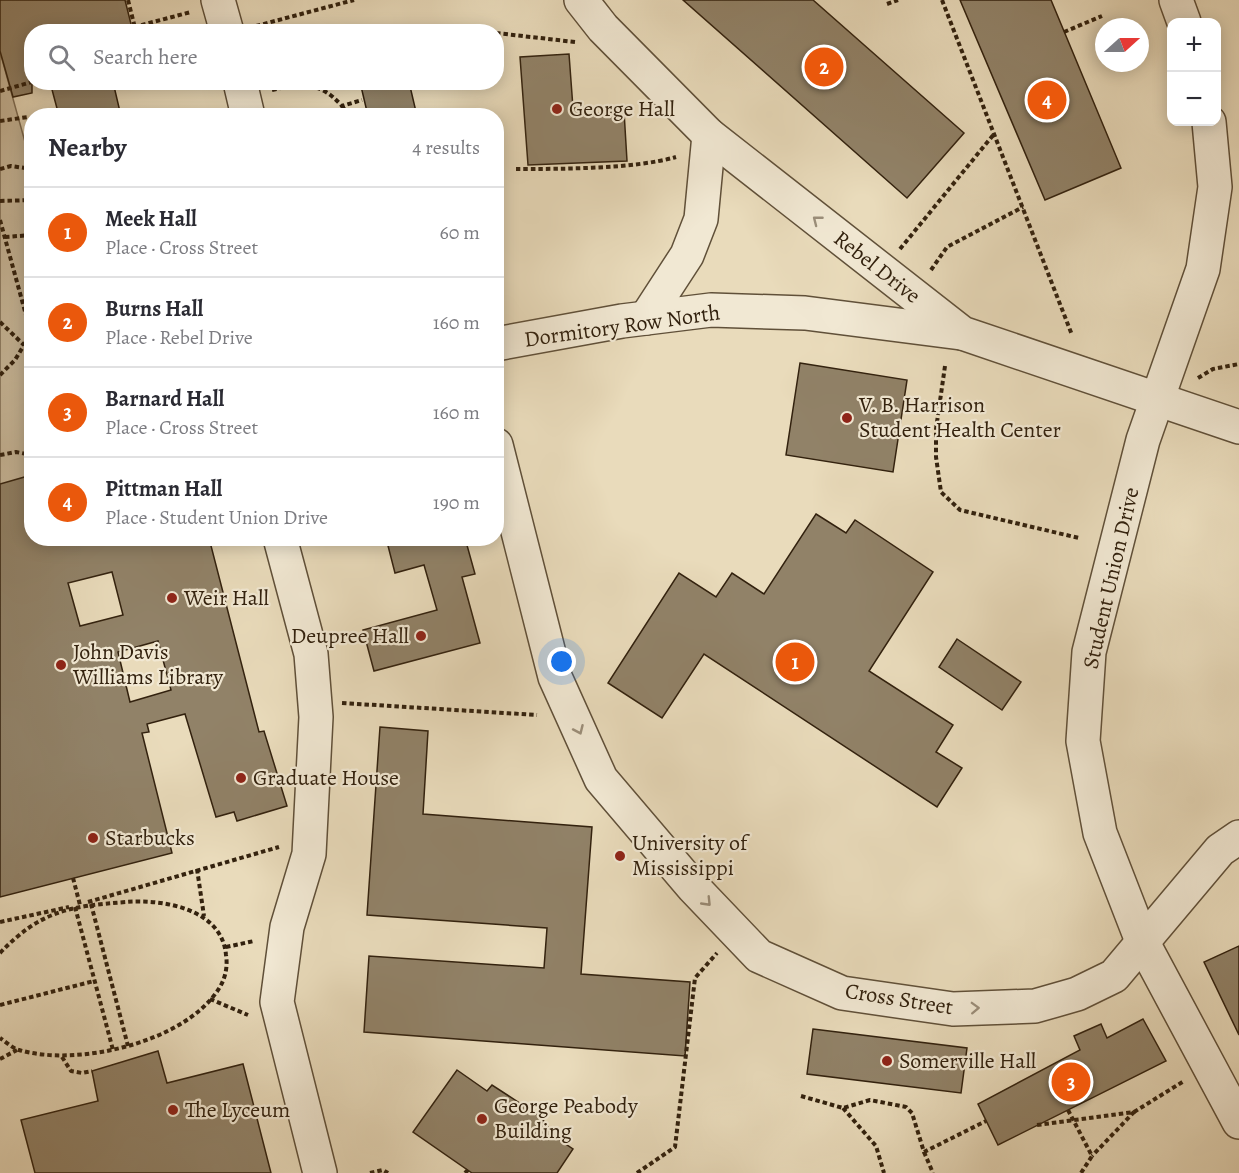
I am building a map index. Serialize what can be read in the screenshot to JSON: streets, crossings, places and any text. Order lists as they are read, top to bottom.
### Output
{
  "streets": {
    "street": [
      "Rebel Drive",
      "Dormitory Row North",
      "Student Union Drive",
      "Cross Street"
    ]
  },
  "crossings": [
    ["Rebel Drive", "Dormitory Row North"],
    ["Rebel Drive", "Student Union Drive"],
    ["Student Union Drive", "Cross Street"]
  ],
  "one_way": ["Rebel Drive", "Cross Street"],
  "places": [
    "George Hall",
    "V. B. Harrison Student Health Center",
    "Weir Hall",
    "Deupree Hall",
    "John Davis Williams Library",
    "Graduate House",
    "Starbucks",
    "University of Mississippi",
    "Somerville Hall",
    "The Lyceum",
    "George Peabody Building"
  ],
  "north": "right",
  "page": {
    "map_buttons": ["+", "−"],
    "search": "Search here",
    "pins": [
      "2",
      "4",
      "1",
      "3"
    ],
    "heading": ["Nearby", "4 results"],
    "list": [
      {
        "mark": "1",
        "name": "Meek Hall",
        "note": "Place · Cross Street",
        "value": "60 m"
      },
      {
        "mark": "2",
        "name": "Burns Hall",
        "note": "Place · Rebel Drive",
        "value": "160 m"
      },
      {
        "mark": "3",
        "name": "Barnard Hall",
        "note": "Place · Cross Street",
        "value": "160 m"
      },
      {
        "mark": "4",
        "name": "Pittman Hall",
        "note": "Place · Student Union Drive",
        "value": "190 m"
      }
    ]
  }
}
